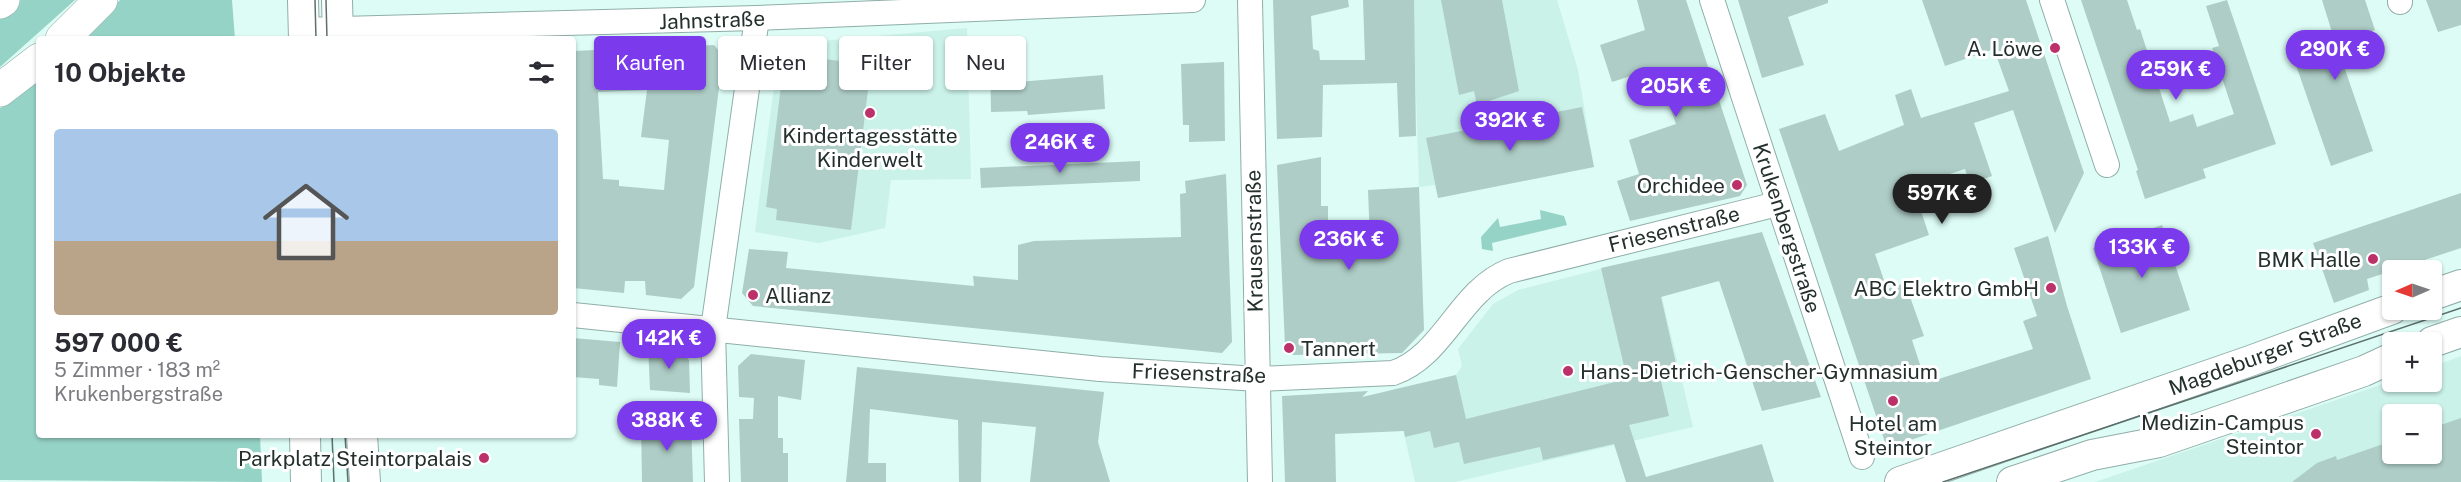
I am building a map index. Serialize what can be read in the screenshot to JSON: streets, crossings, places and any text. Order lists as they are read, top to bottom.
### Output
{
  "streets": {
    "street": [
      "Jahnstraße",
      "Krukenbergstraße",
      "Friesenstraße",
      "Krausenstraße",
      "Magdeburger Straße"
    ]
  },
  "crossings": [
    ["Krukenbergstraße", "Friesenstraße"],
    ["Friesenstraße", "Krausenstraße"]
  ],
  "places": [
    "A. Löwe",
    "Kindertagesstätte Kinderwelt",
    "Orchidee",
    "BMK Halle",
    "ABC Elektro GmbH",
    "Allianz",
    "Tannert",
    "Hans-Dietrich-Genscher-Gymnasium",
    "Hotel am Steintor",
    "Medizin-Campus Steintor",
    "Parkplatz Steintorpalais"
  ],
  "north": "left",
  "page": {
    "price": [
      "290K €",
      "259K €",
      "205K €",
      "392K €",
      "246K €",
      "597K €",
      "236K €",
      "133K €",
      "142K €",
      "388K €"
    ],
    "chip": [
      "Kaufen",
      "Mieten",
      "Filter",
      "Neu"
    ],
    "heading": "10 Objekte",
    "list": [
      {
        "name": "597 000 €",
        "note": "5 Zimmer · 183 m² · Krukenbergstraße"
      }
    ],
    "map_buttons": ["+", "−"]
  }
}
